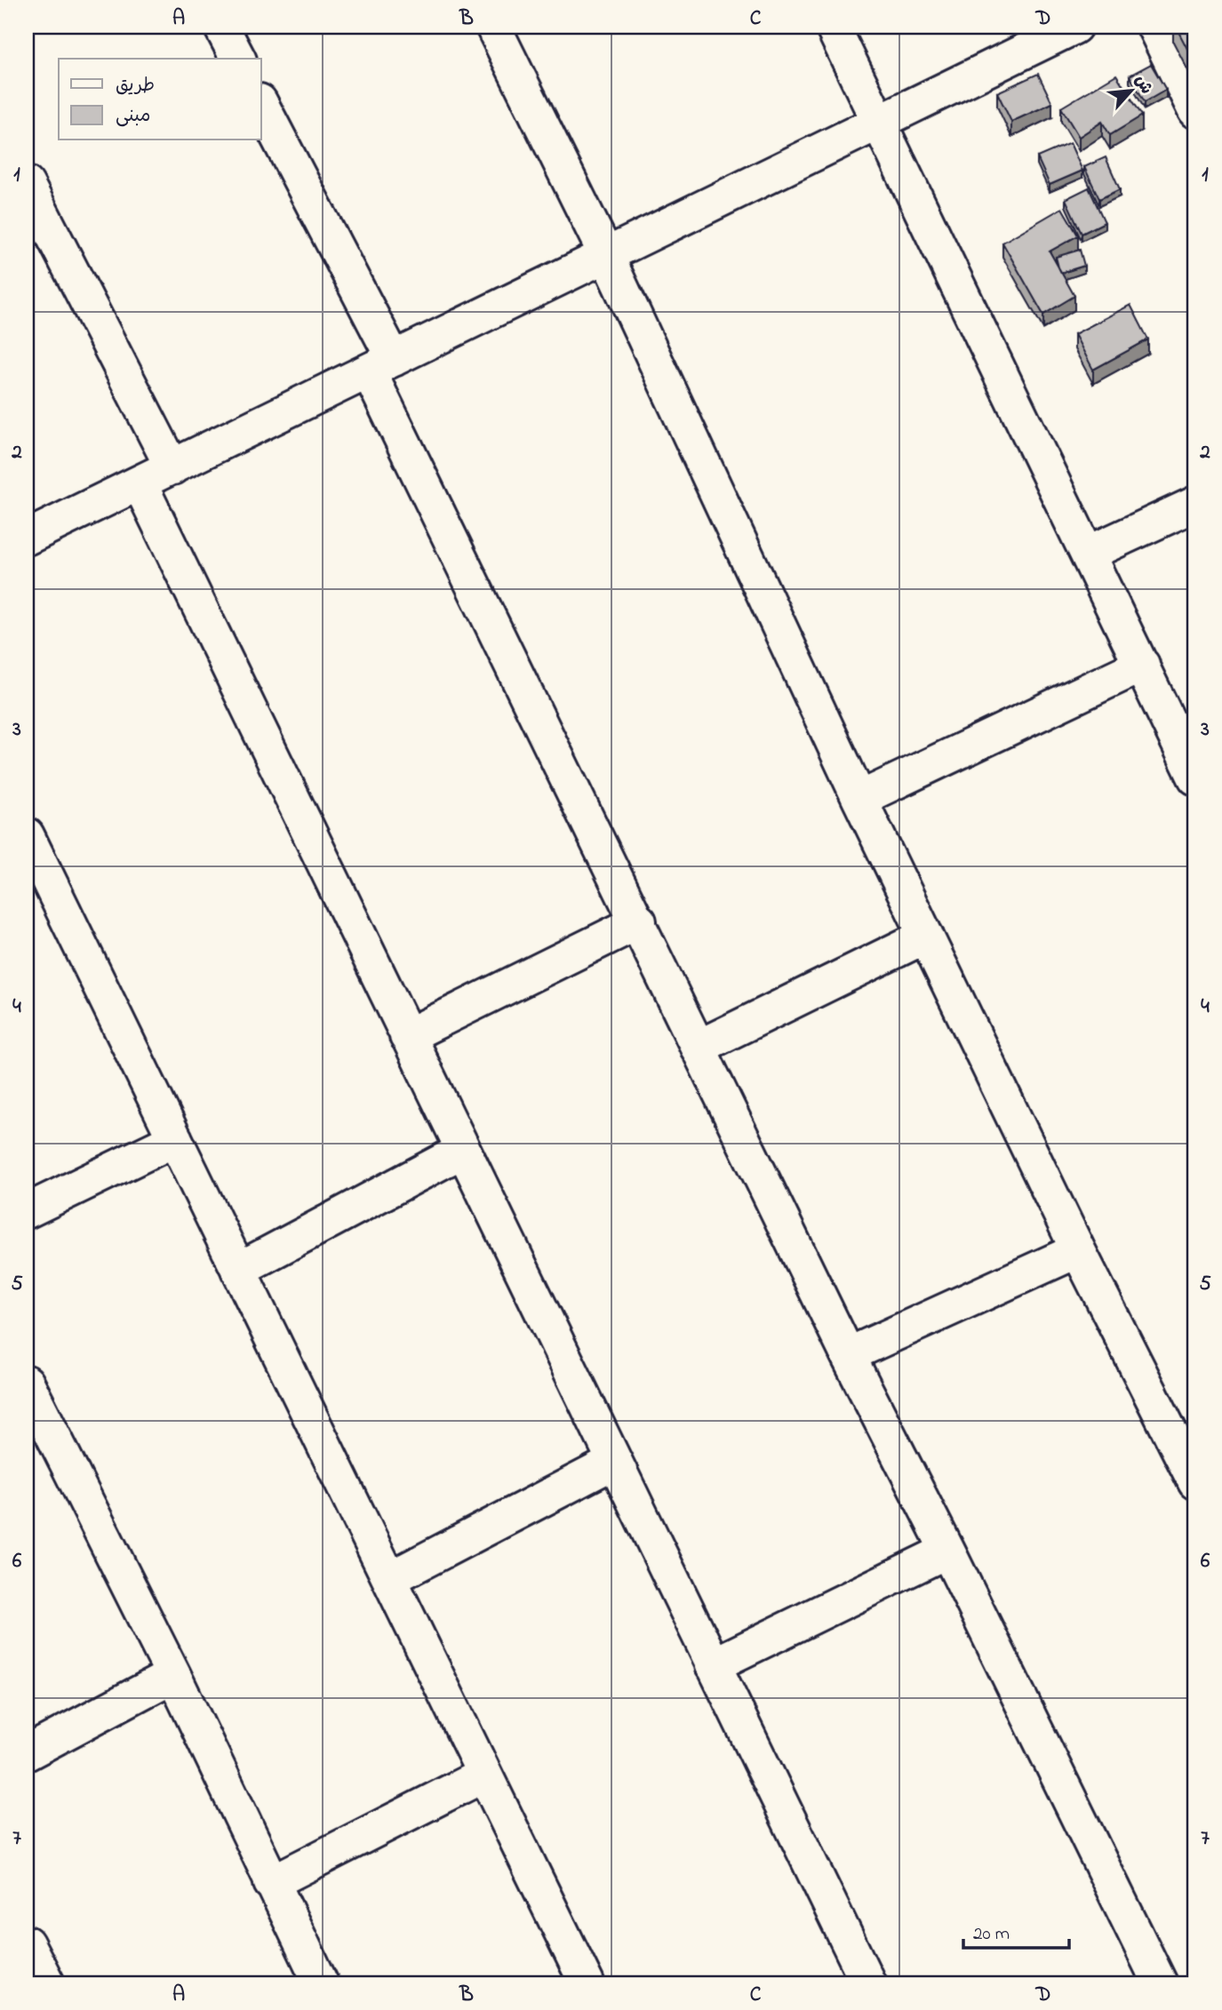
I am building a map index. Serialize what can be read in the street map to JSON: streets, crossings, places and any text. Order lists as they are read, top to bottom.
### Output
{
  "legend": ["طريق", "مبنى"],
  "scale_bar": "20 m",
  "north": "top right",
  "grid": {
    "columns": [
      "A",
      "B",
      "C",
      "D"
    ],
    "rows": [
      "1",
      "2",
      "3",
      "4",
      "5",
      "6",
      "7"
    ]
  }
}
